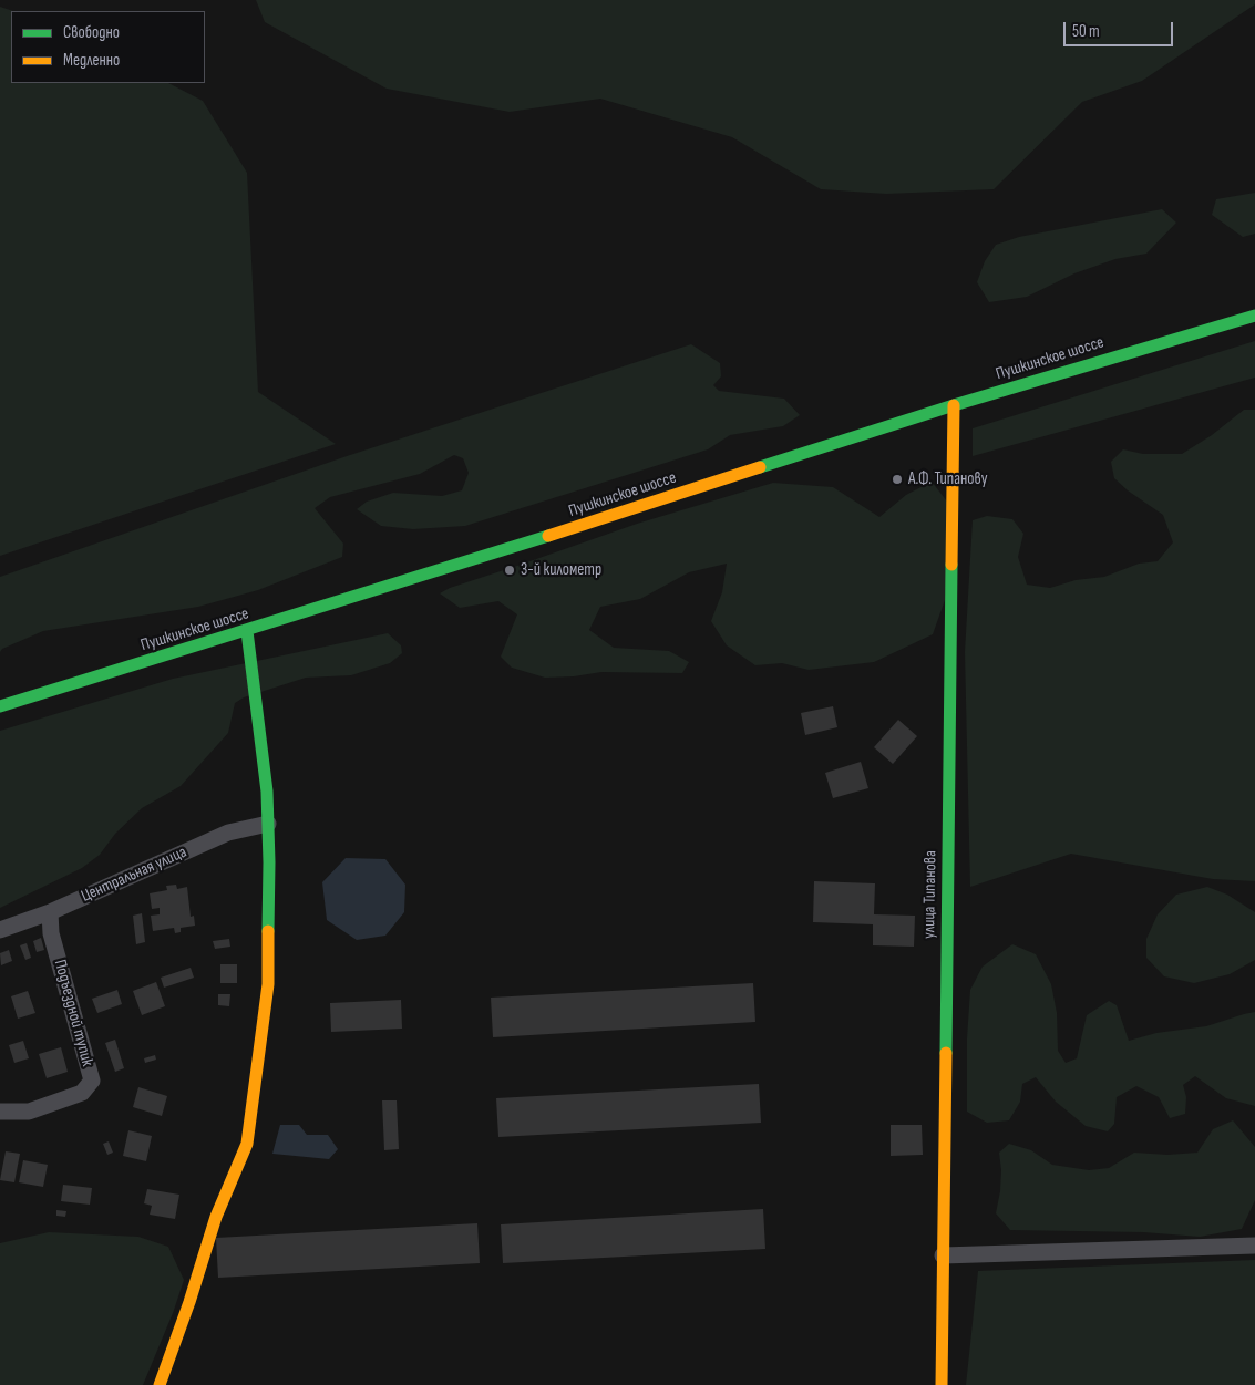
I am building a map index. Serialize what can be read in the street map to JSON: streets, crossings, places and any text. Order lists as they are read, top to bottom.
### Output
{
  "streets": {
    "street": [
      "Пушкинское шоссе",
      "Центральная улица",
      "улица Типанова",
      "Подъездной тупик"
    ]
  },
  "crossings": [
    ["Пушкинское шоссе", "улица Типанова"],
    ["Центральная улица", "Подъездной тупик"]
  ],
  "places": ["А.Ф. Типанову", "3-й километр"],
  "legend": ["Свободно", "Медленно"],
  "scale_bar": "50 m"
}
